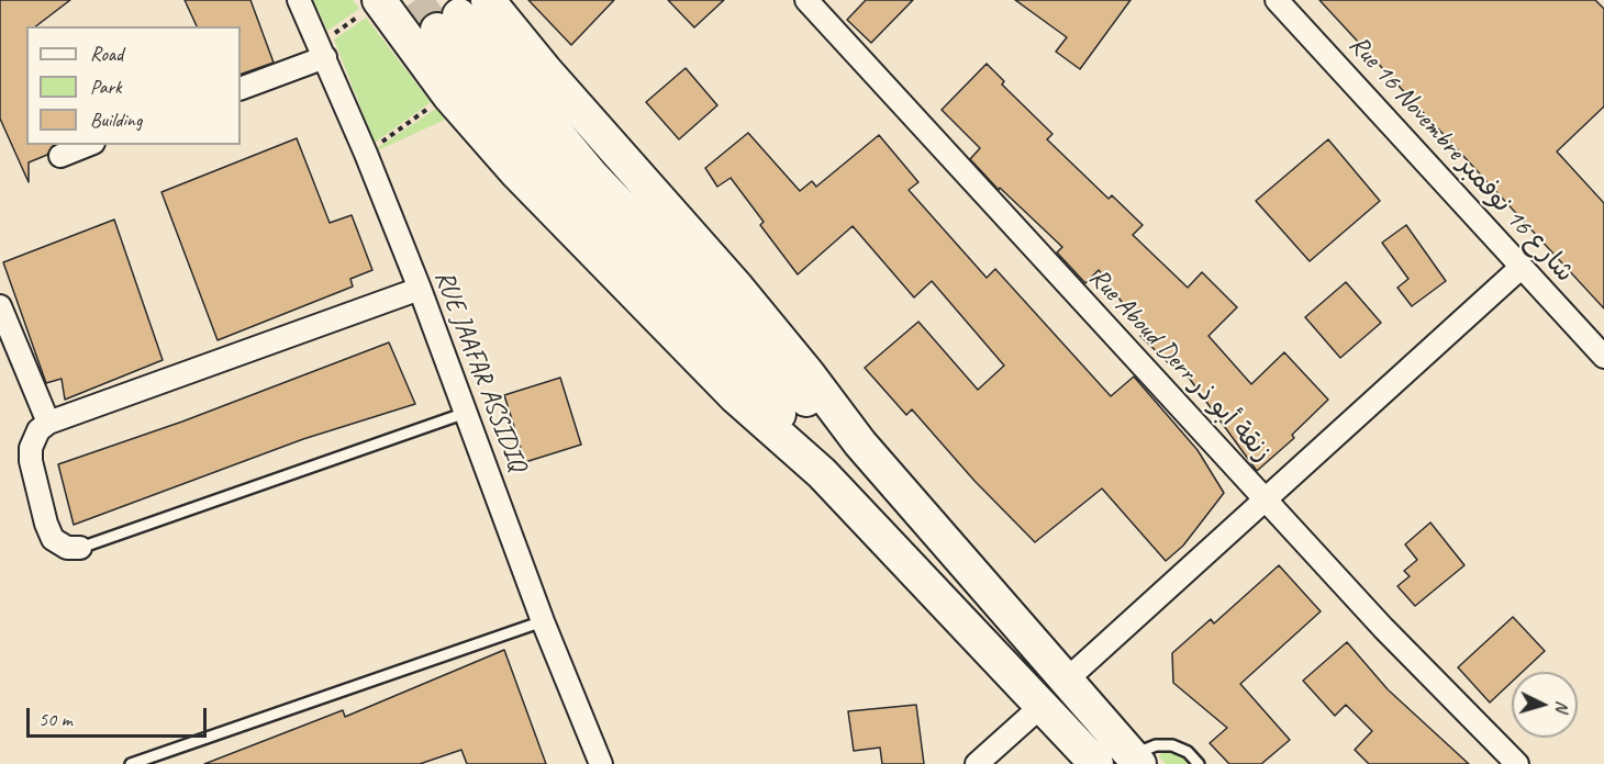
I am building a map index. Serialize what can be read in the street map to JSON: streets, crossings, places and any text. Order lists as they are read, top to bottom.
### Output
{
  "streets": {
    "street": ["Rue 16 Novembre شارع 16 نوفمبر", "Rue Aboud Derr زنقة أبو ذر", "RUE JAAFAR ASSIDIQ"]
  },
  "legend": ["Road", "Park", "Building"],
  "scale_bar": "50 m",
  "north": "right"
}
